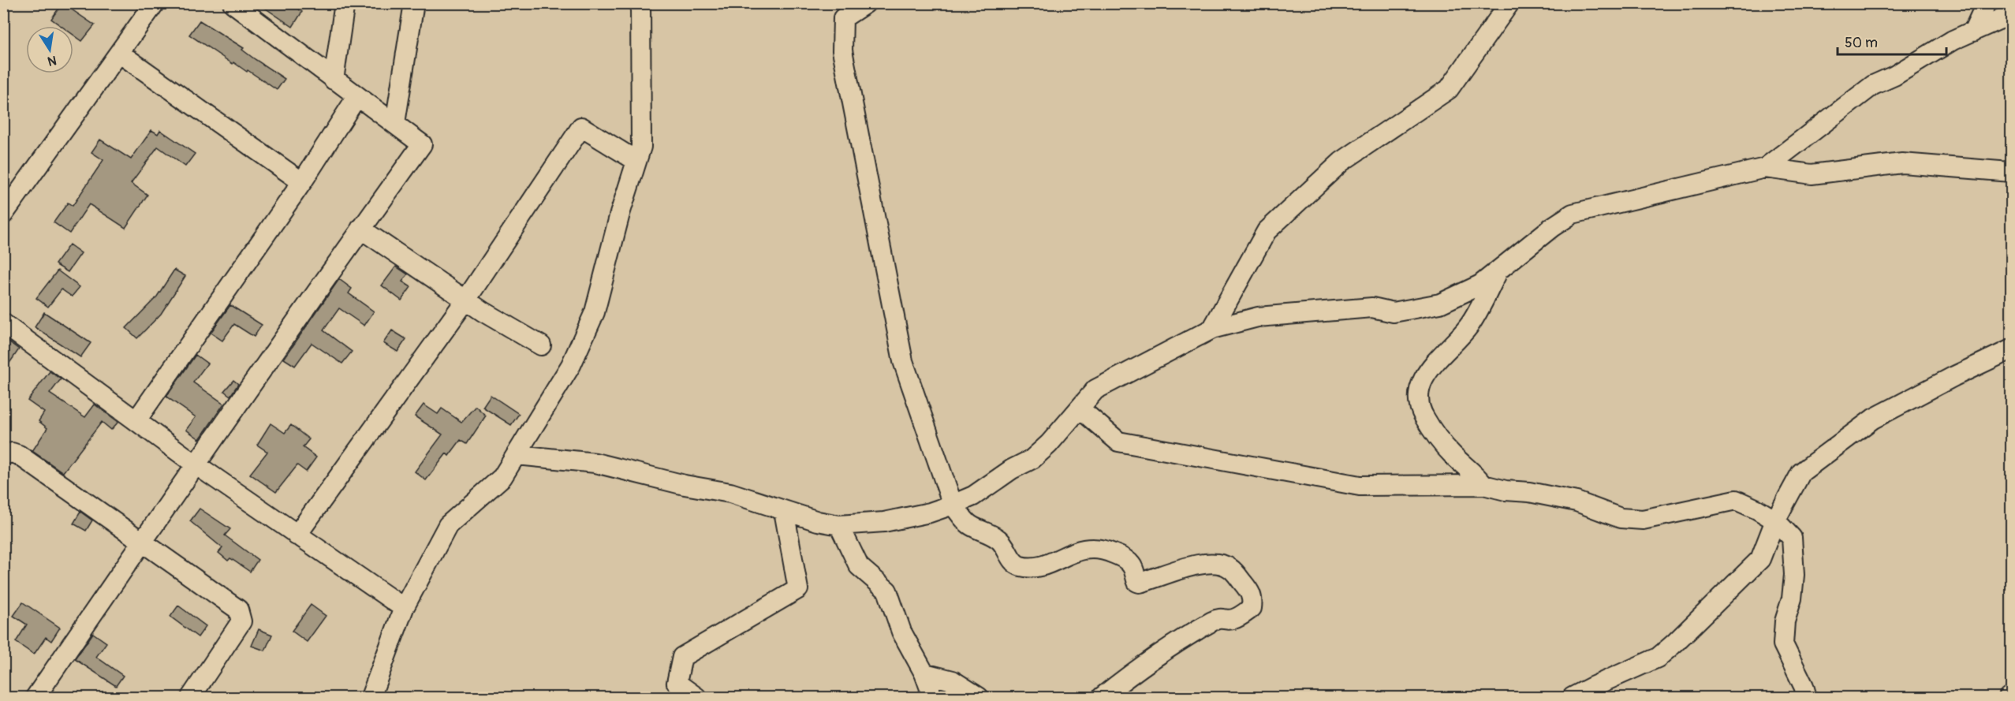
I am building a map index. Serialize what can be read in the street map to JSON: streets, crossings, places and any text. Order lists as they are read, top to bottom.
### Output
{
  "scale_bar": "50 m",
  "north": "bottom"
}
